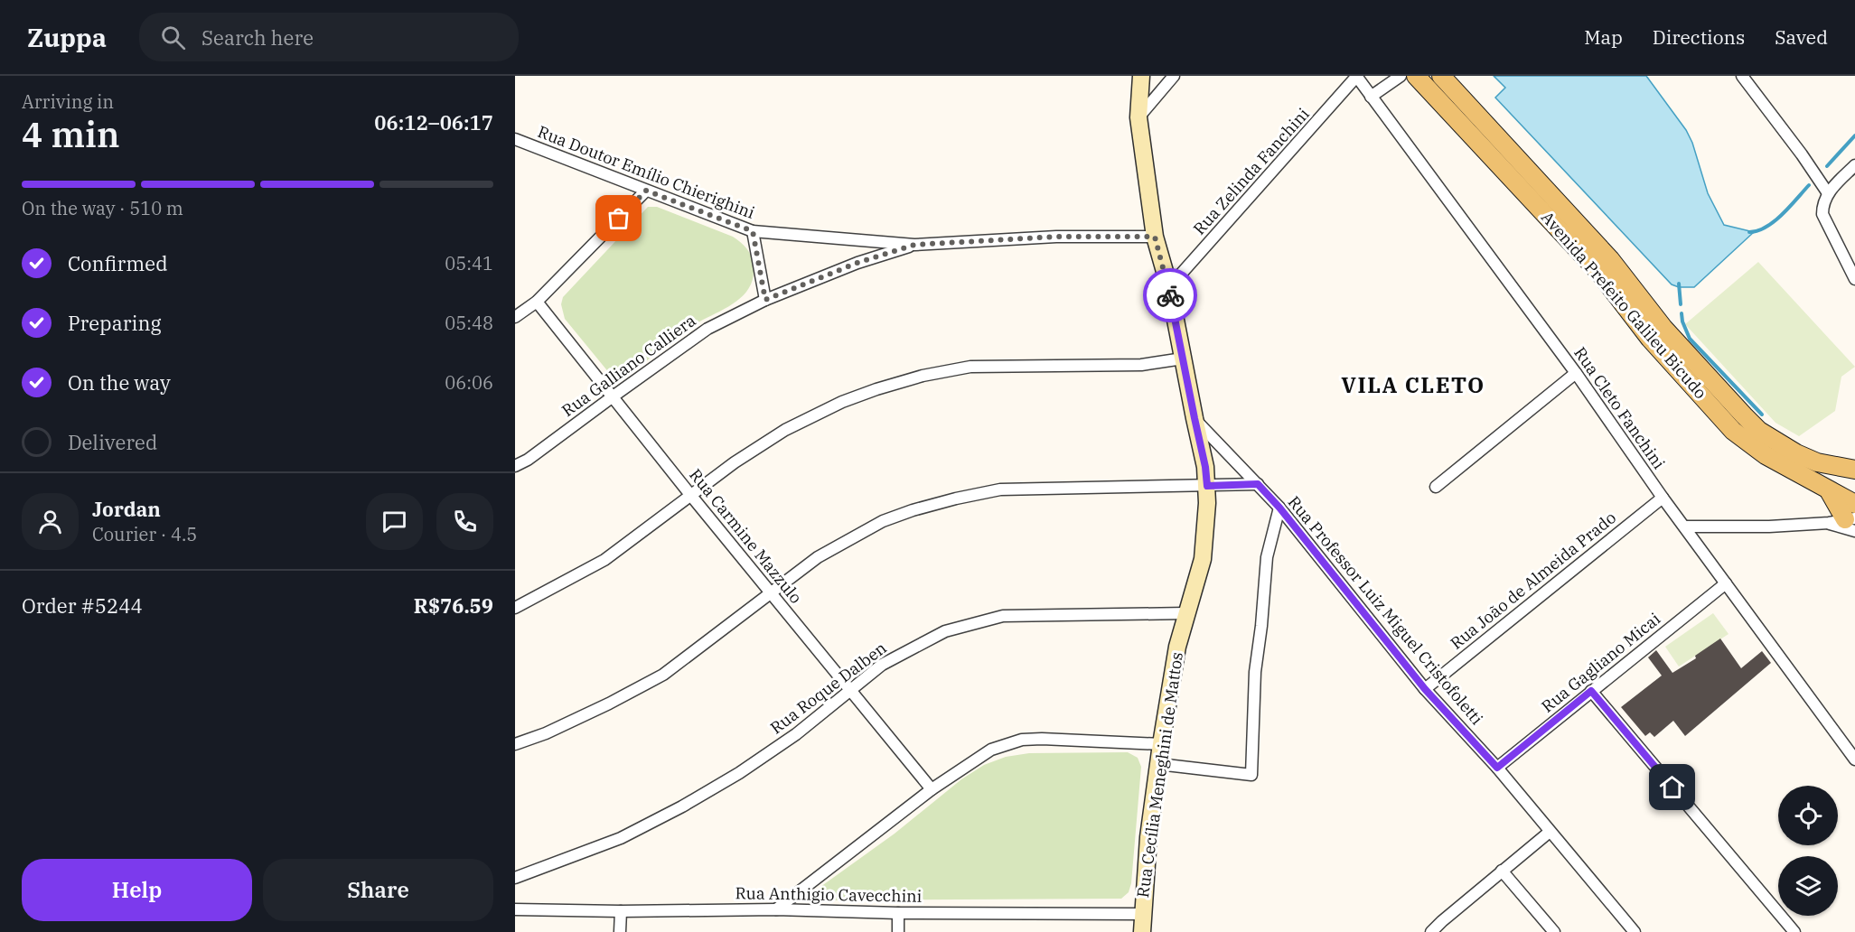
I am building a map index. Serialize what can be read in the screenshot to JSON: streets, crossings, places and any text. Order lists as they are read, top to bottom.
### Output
{
  "streets": {
    "main road": ["Avenida Prefeito Galileu Bicudo"],
    "street": [
      "Rua Zelinda Fanchini",
      "Rua Doutor Emílio Chierighini",
      "Rua Galliano Calliera",
      "Rua Cleto Fanchini",
      "Rua Carmine Mazzulo",
      "Rua João de Almeida Prado",
      "Rua Professor Luiz Miguel Cristofoletti",
      "Rua Gagliano Micai",
      "Rua Roque Dalben",
      "Rua Cecília Meneghini de Mattos",
      "Rua Anthigio Cavecchini"
    ]
  },
  "crossings": [
    ["Rua Zelinda Fanchini", "Rua Cleto Fanchini"],
    ["Rua Zelinda Fanchini", "Rua Cecília Meneghini de Mattos"],
    ["Rua Doutor Emílio Chierighini", "Rua Galliano Calliera"],
    ["Rua Doutor Emílio Chierighini", "Rua Cecília Meneghini de Mattos"],
    ["Rua Galliano Calliera", "Rua Carmine Mazzulo"],
    ["Rua Cleto Fanchini", "Rua João de Almeida Prado"],
    ["Rua Cleto Fanchini", "Rua Gagliano Micai"],
    ["Rua Carmine Mazzulo", "Rua Roque Dalben"],
    ["Rua João de Almeida Prado", "Rua Professor Luiz Miguel Cristofoletti"],
    ["Rua Professor Luiz Miguel Cristofoletti", "Rua Gagliano Micai"],
    ["Rua Professor Luiz Miguel Cristofoletti", "Rua Cecília Meneghini de Mattos"],
    ["Rua Roque Dalben", "Rua Cecília Meneghini de Mattos"],
    ["Rua Cecília Meneghini de Mattos", "Rua Anthigio Cavecchini"]
  ],
  "districts": ["VILA CLETO"],
  "page": {
    "header": "Zuppa",
    "search": "Search here",
    "nav": ["Map", "Directions", "Saved"],
    "heading": ["4 min", "Arriving in", "06:12–06:17"],
    "panel": [
      "Jordan",
      "Courier · 4.5",
      "Order #5244",
      "R$76.59"
    ],
    "bar": "On the way · 510 m",
    "list": [
      ["Confirmed", "05:41"],
      ["Preparing", "05:48"],
      ["On the way", "06:06"],
      "Delivered"
    ],
    "buttons": ["Help", "Share"]
  }
}
